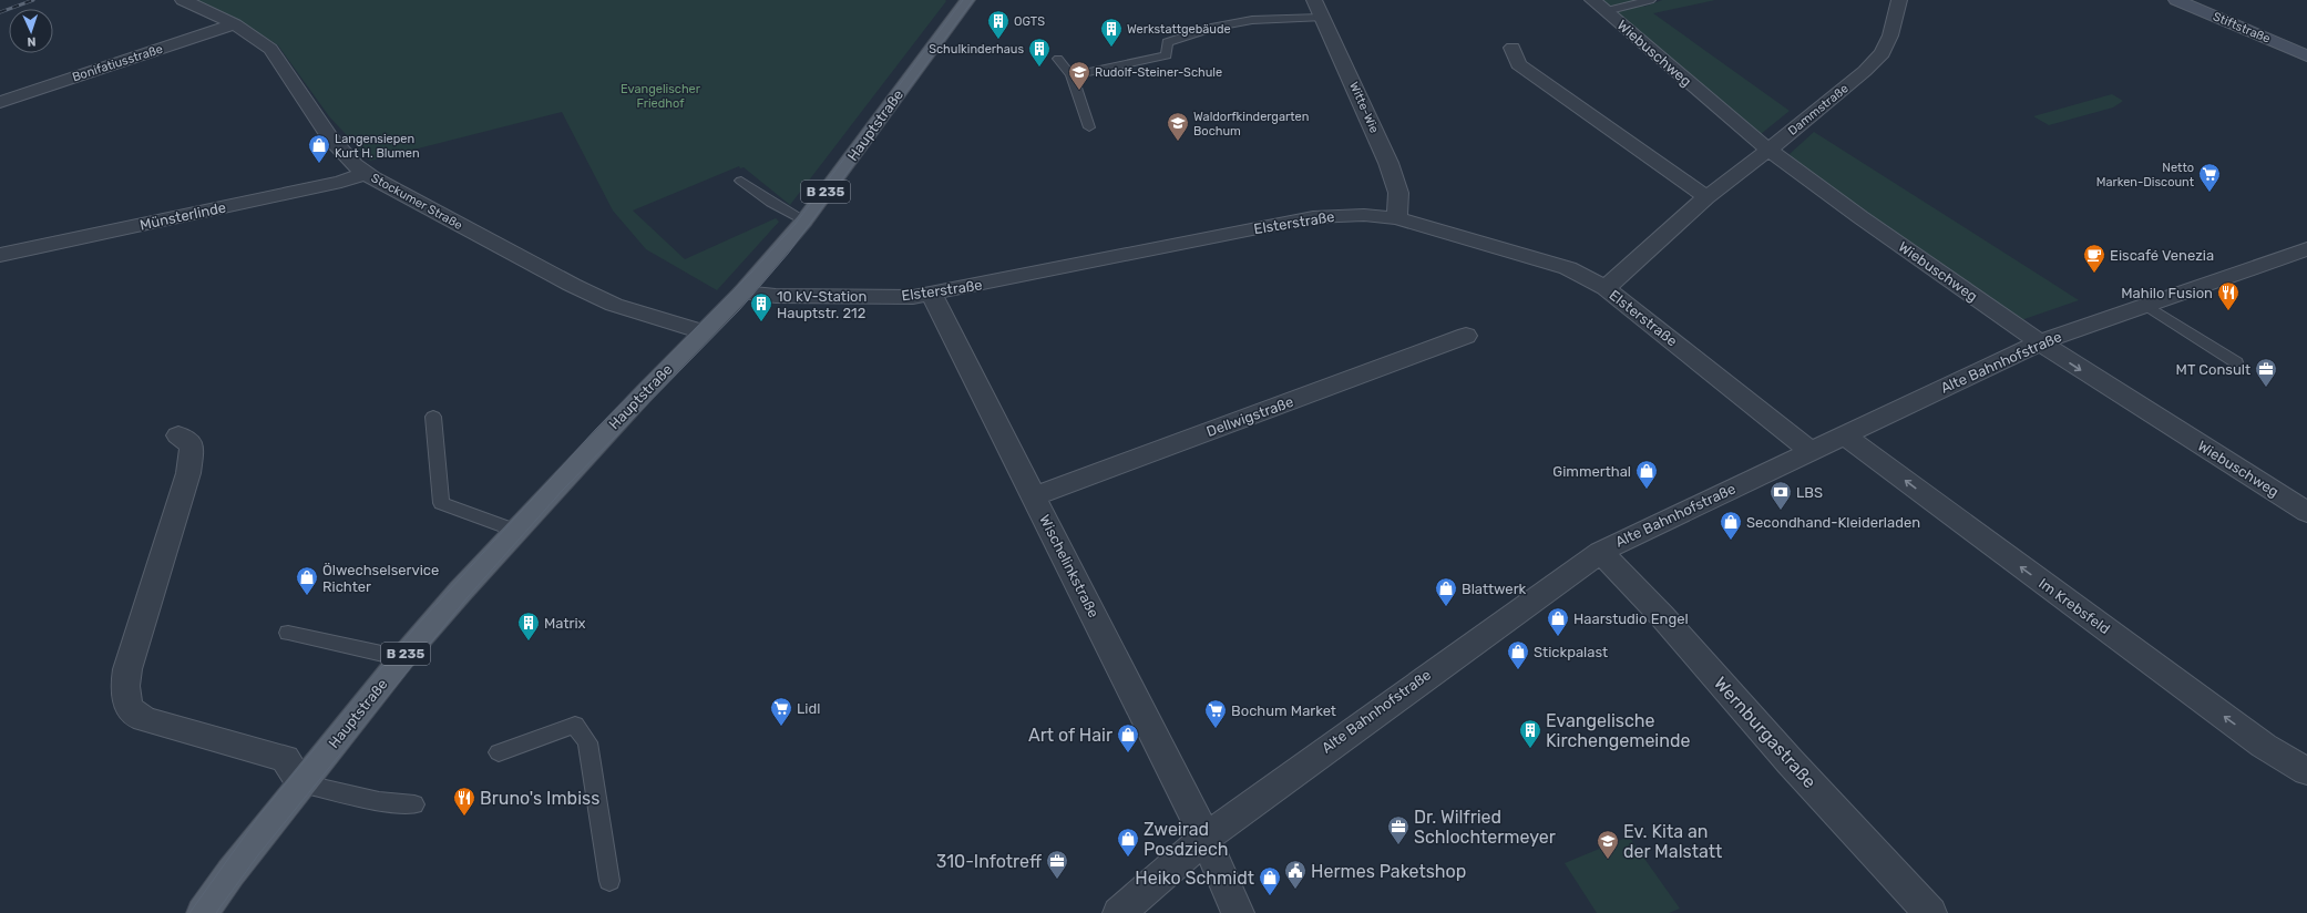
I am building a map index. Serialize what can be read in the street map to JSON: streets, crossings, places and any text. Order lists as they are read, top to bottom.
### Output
{
  "streets": {
    "main road": ["Hauptstraße", "B 235"],
    "street": [
      "Stiftstraße",
      "Wiebuschweg",
      "Bonifatiusstraße",
      "Witte-Wie",
      "Dammstraße",
      "Stockumer Straße",
      "Münsterlinde",
      "Elsterstraße",
      "Alte Bahnhofstraße",
      "Dellwigstraße",
      "Wischelinkstraße",
      "Im Krebsfeld",
      "Wernburgastraße"
    ]
  },
  "crossings": [
    ["Wiebuschweg", "Dammstraße"],
    ["Wiebuschweg", "Alte Bahnhofstraße"],
    ["Bonifatiusstraße", "Stockumer Straße"],
    ["Witte-Wie", "Elsterstraße"],
    ["Dammstraße", "Elsterstraße"],
    ["Hauptstraße", "Stockumer Straße"],
    ["Hauptstraße", "Elsterstraße"],
    ["Stockumer Straße", "Münsterlinde"],
    ["Elsterstraße", "Alte Bahnhofstraße"],
    ["Elsterstraße", "Wischelinkstraße"],
    ["Alte Bahnhofstraße", "Wischelinkstraße"],
    ["Alte Bahnhofstraße", "Im Krebsfeld"],
    ["Alte Bahnhofstraße", "Wernburgastraße"],
    ["Dellwigstraße", "Wischelinkstraße"]
  ],
  "one_way": ["Wiebuschweg", "Im Krebsfeld"],
  "parks": ["Evangelischer Friedhof"],
  "places": {
    "building": [
      "OGTS",
      "Werkstattgebäude",
      "Schulkinderhaus",
      "10 kV-Station Hauptstr. 212",
      "Matrix",
      "Evangelische Kirchengemeinde"
    ],
    "school or university": ["Rudolf-Steiner-Schule", "Waldorfkindergarten Bochum", "Ev. Kita an der Malstatt"],
    "shop": [
      "Langensiepen Kurt H. Blumen",
      "Gimmerthal",
      "Secondhand-Kleiderladen",
      "Ölwechselservice Richter",
      "Blattwerk",
      "Haarstudio Engel",
      "Stickpalast",
      "Art of Hair",
      "Zweirad Posdziech",
      "Heiko Schmidt"
    ],
    "supermarket": ["Netto Marken-Discount", "Lidl", "Bochum Market"],
    "cafe": ["Eiscafé Venezia"],
    "restaurant": ["Mahilo Fusion", "Bruno's Imbiss"],
    "office": ["MT Consult", "Dr. Wilfried Schlochtermeyer", "310-Infotreff"],
    "bank": ["LBS"],
    "public building": ["Hermes Paketshop"]
  },
  "north": "bottom"
}
